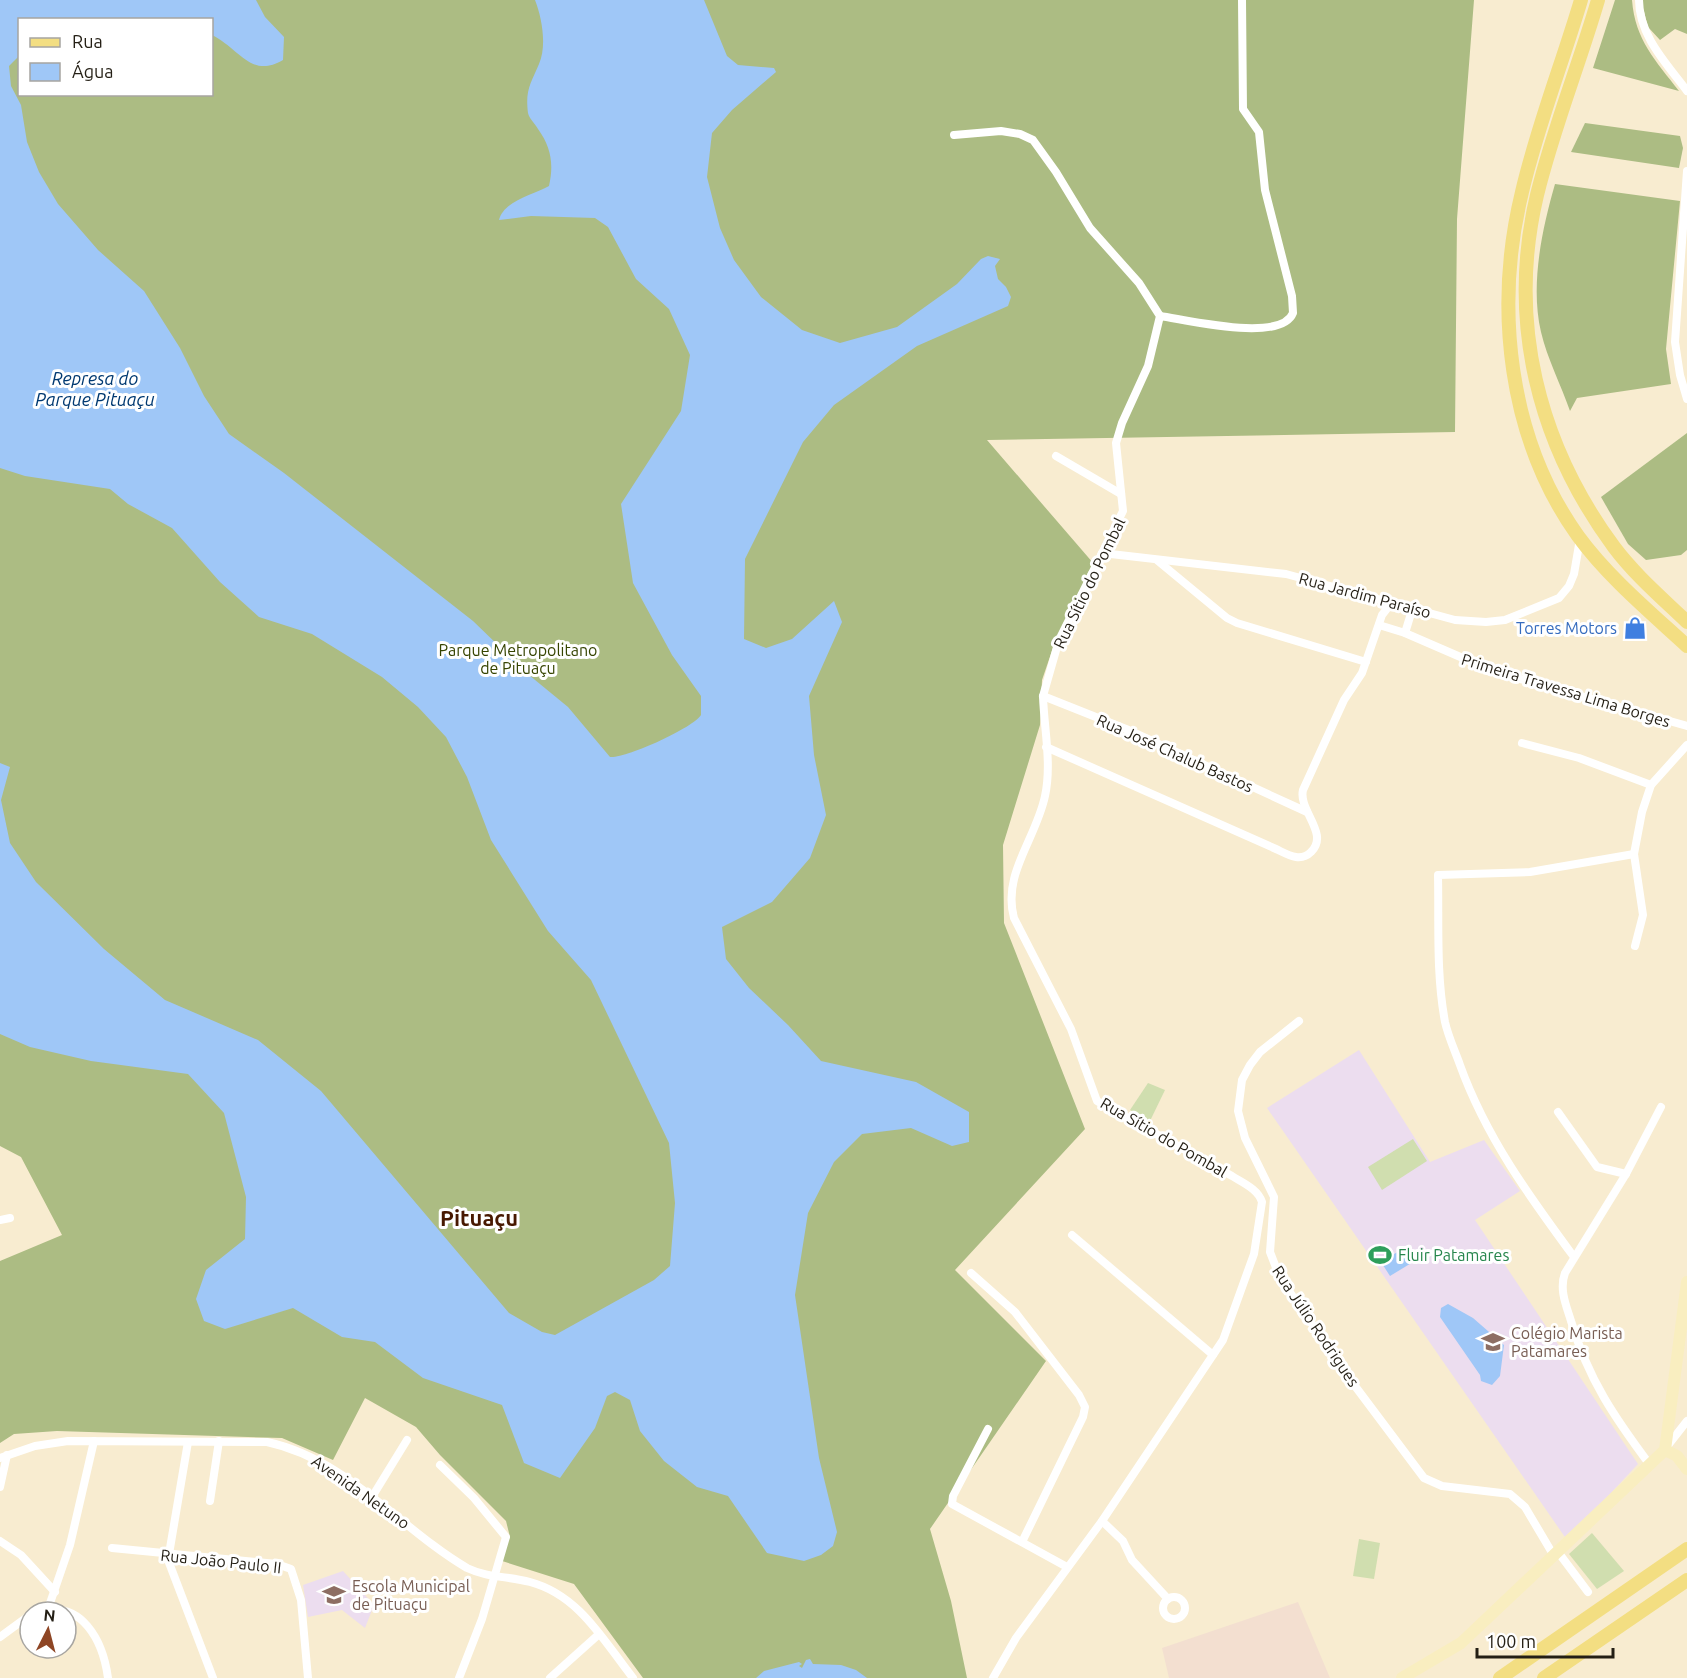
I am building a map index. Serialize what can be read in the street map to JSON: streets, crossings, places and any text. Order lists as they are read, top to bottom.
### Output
{
  "streets": {
    "street": [
      "Rua Sítio do Pombal",
      "Rua Jardim Paraíso",
      "Primeira Travessa Lima Borges",
      "Rua José Chalub Bastos",
      "Rua Júlio Rodrigues",
      "Avenida Netuno",
      "Rua João Paulo II"
    ]
  },
  "crossings": [
    ["Rua Sítio do Pombal", "Rua Jardim Paraíso"],
    ["Rua Sítio do Pombal", "Rua José Chalub Bastos"]
  ],
  "districts": ["Pituaçu"],
  "water": ["Represa do Parque Pituaçu"],
  "parks": ["Parque Metropolitano de Pituaçu"],
  "places": {
    "shop": ["Torres Motors"],
    "sports": ["Fluir Patamares"],
    "school or university": ["Colégio Marista Patamares", "Escola Municipal de Pituaçu"]
  },
  "legend": ["Rua", "Água"],
  "scale_bar": "100 m",
  "north": "top"
}
